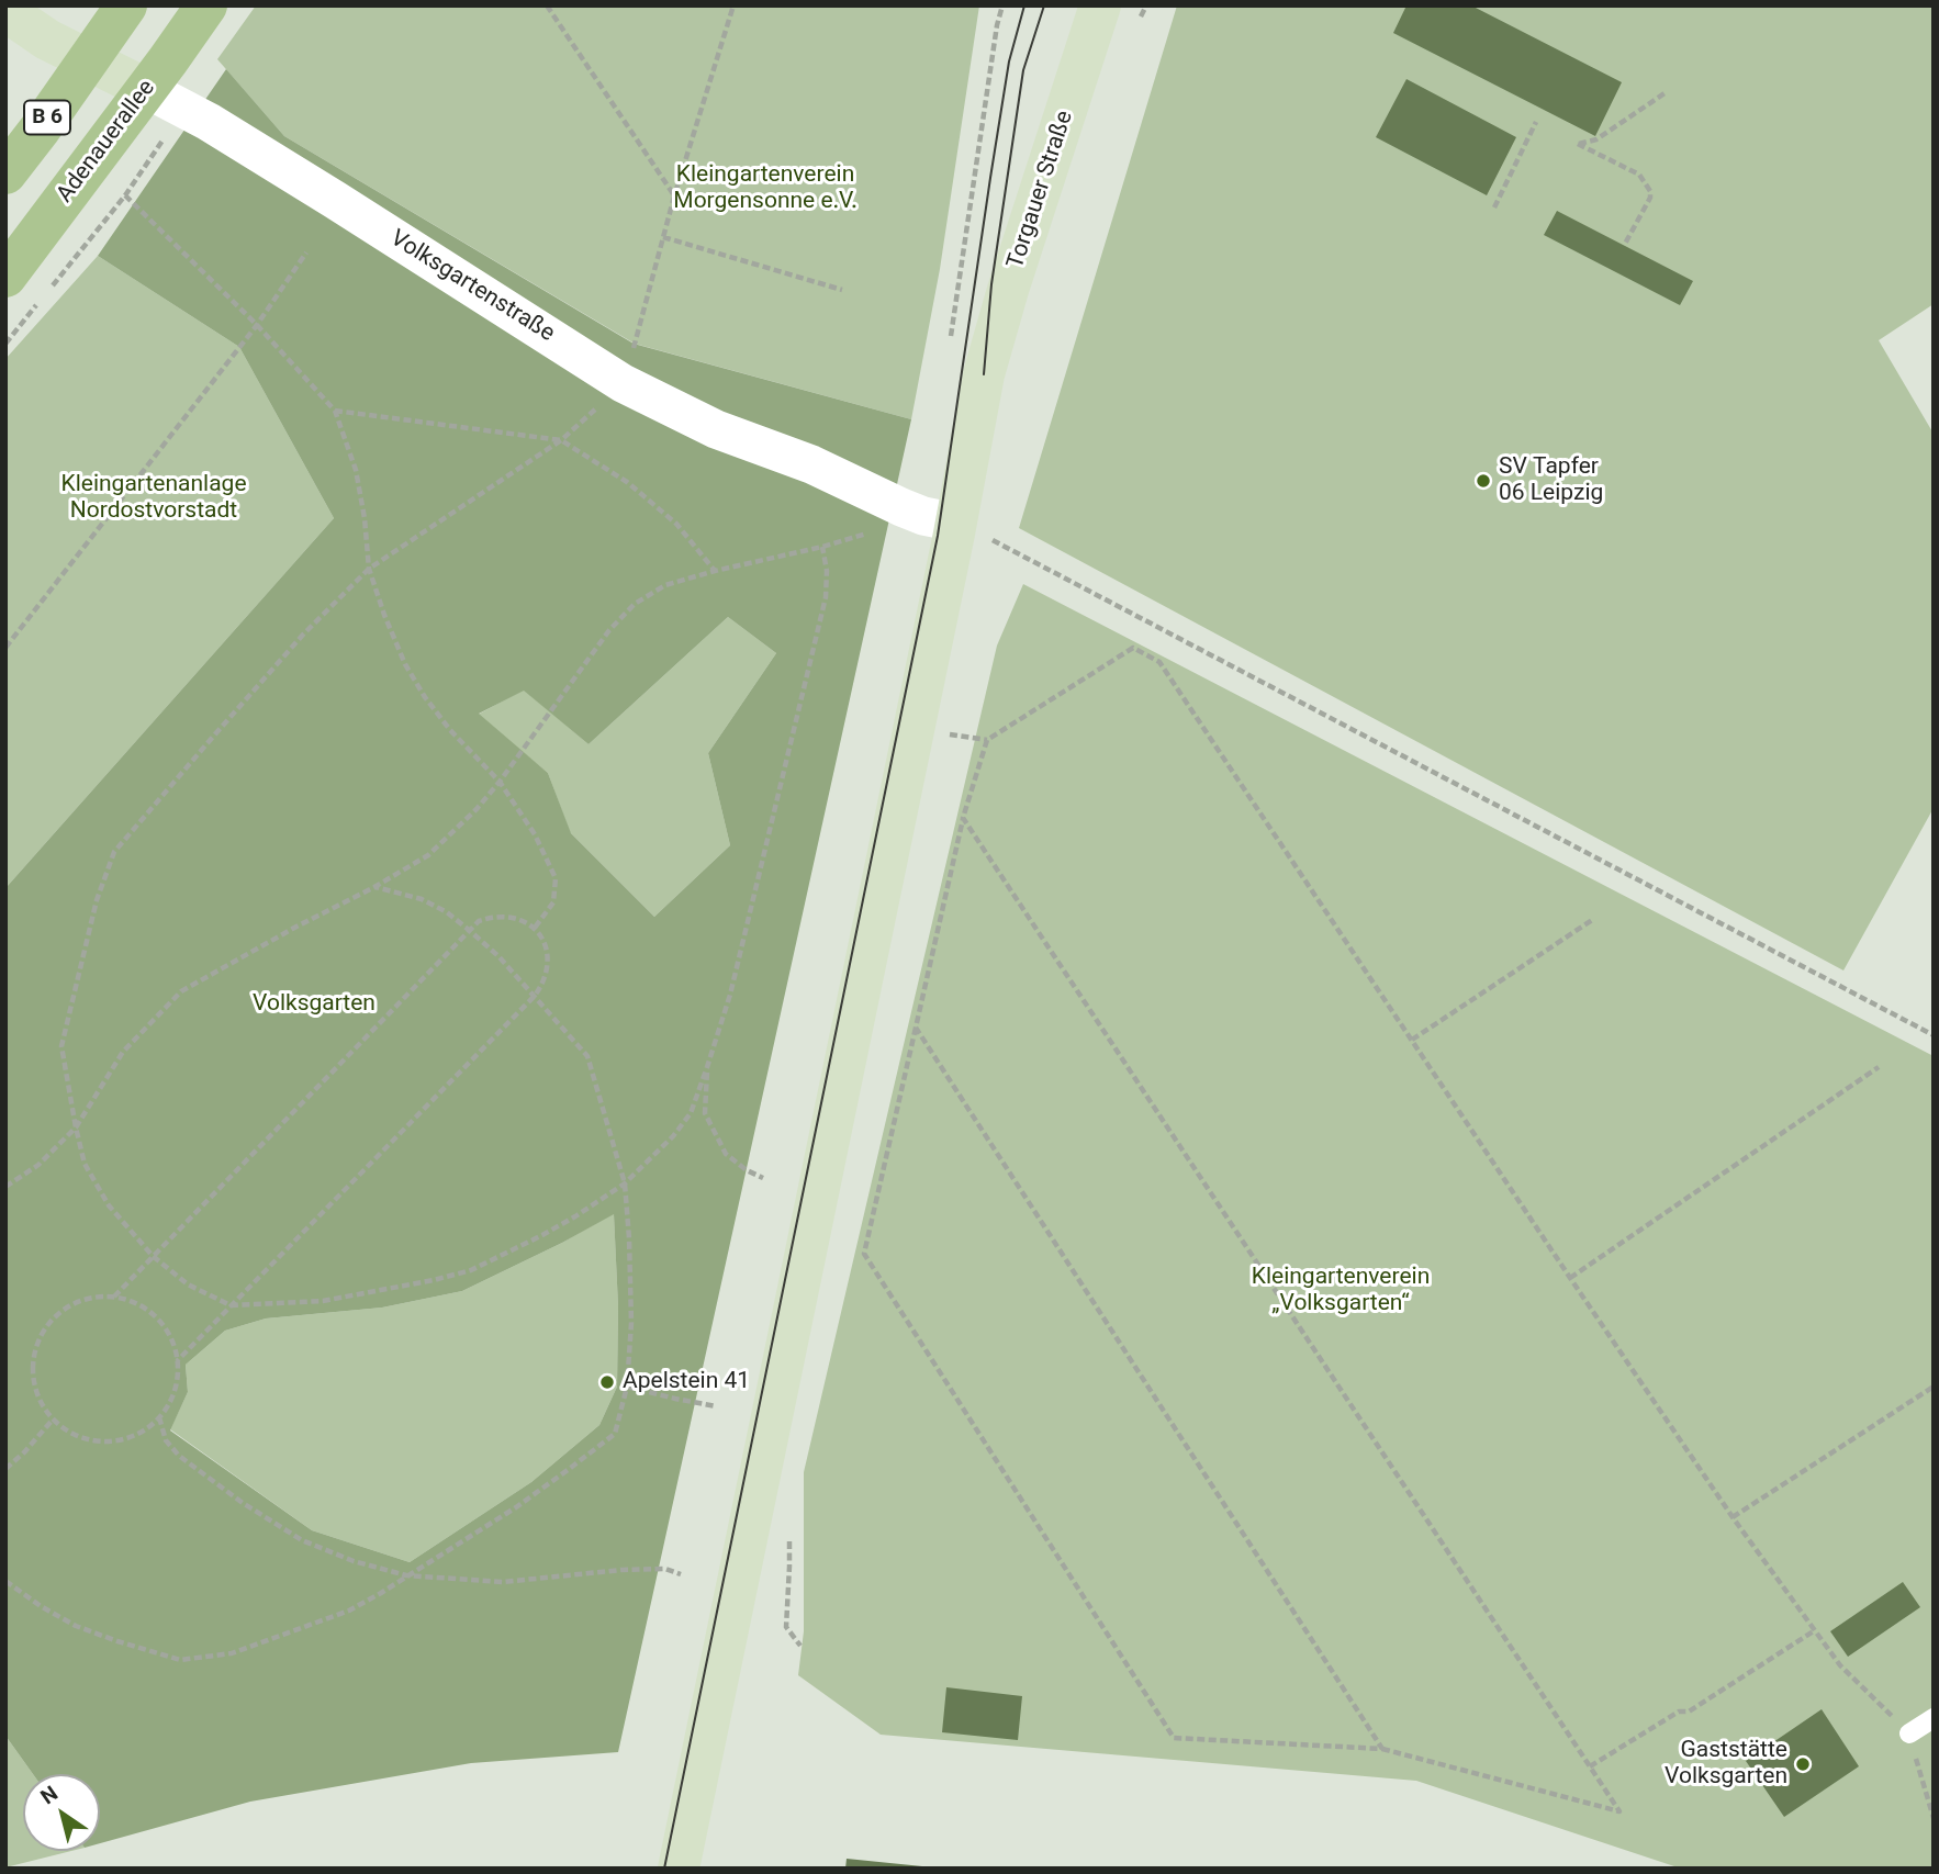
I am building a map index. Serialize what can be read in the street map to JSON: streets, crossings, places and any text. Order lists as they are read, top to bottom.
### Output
{
  "streets": {
    "main road": [
      "B 6",
      "Adenauerallee",
      "Torgauer Straße",
      "Volksgartenstraße"
    ]
  },
  "crossings": [
    ["B 6", "Volksgartenstraße"],
    ["Adenauerallee", "Volksgartenstraße"],
    ["Torgauer Straße", "Volksgartenstraße"]
  ],
  "parks": [
    "Kleingartenverein Morgensonne e.V.",
    "Kleingartenanlage Nordostvorstadt",
    "Volksgarten",
    "Kleingartenverein „Volksgarten“"
  ],
  "places": ["SV Tapfer 06 Leipzig", "Apelstein 41", "Gaststätte Volksgarten"],
  "north": "top left"
}
